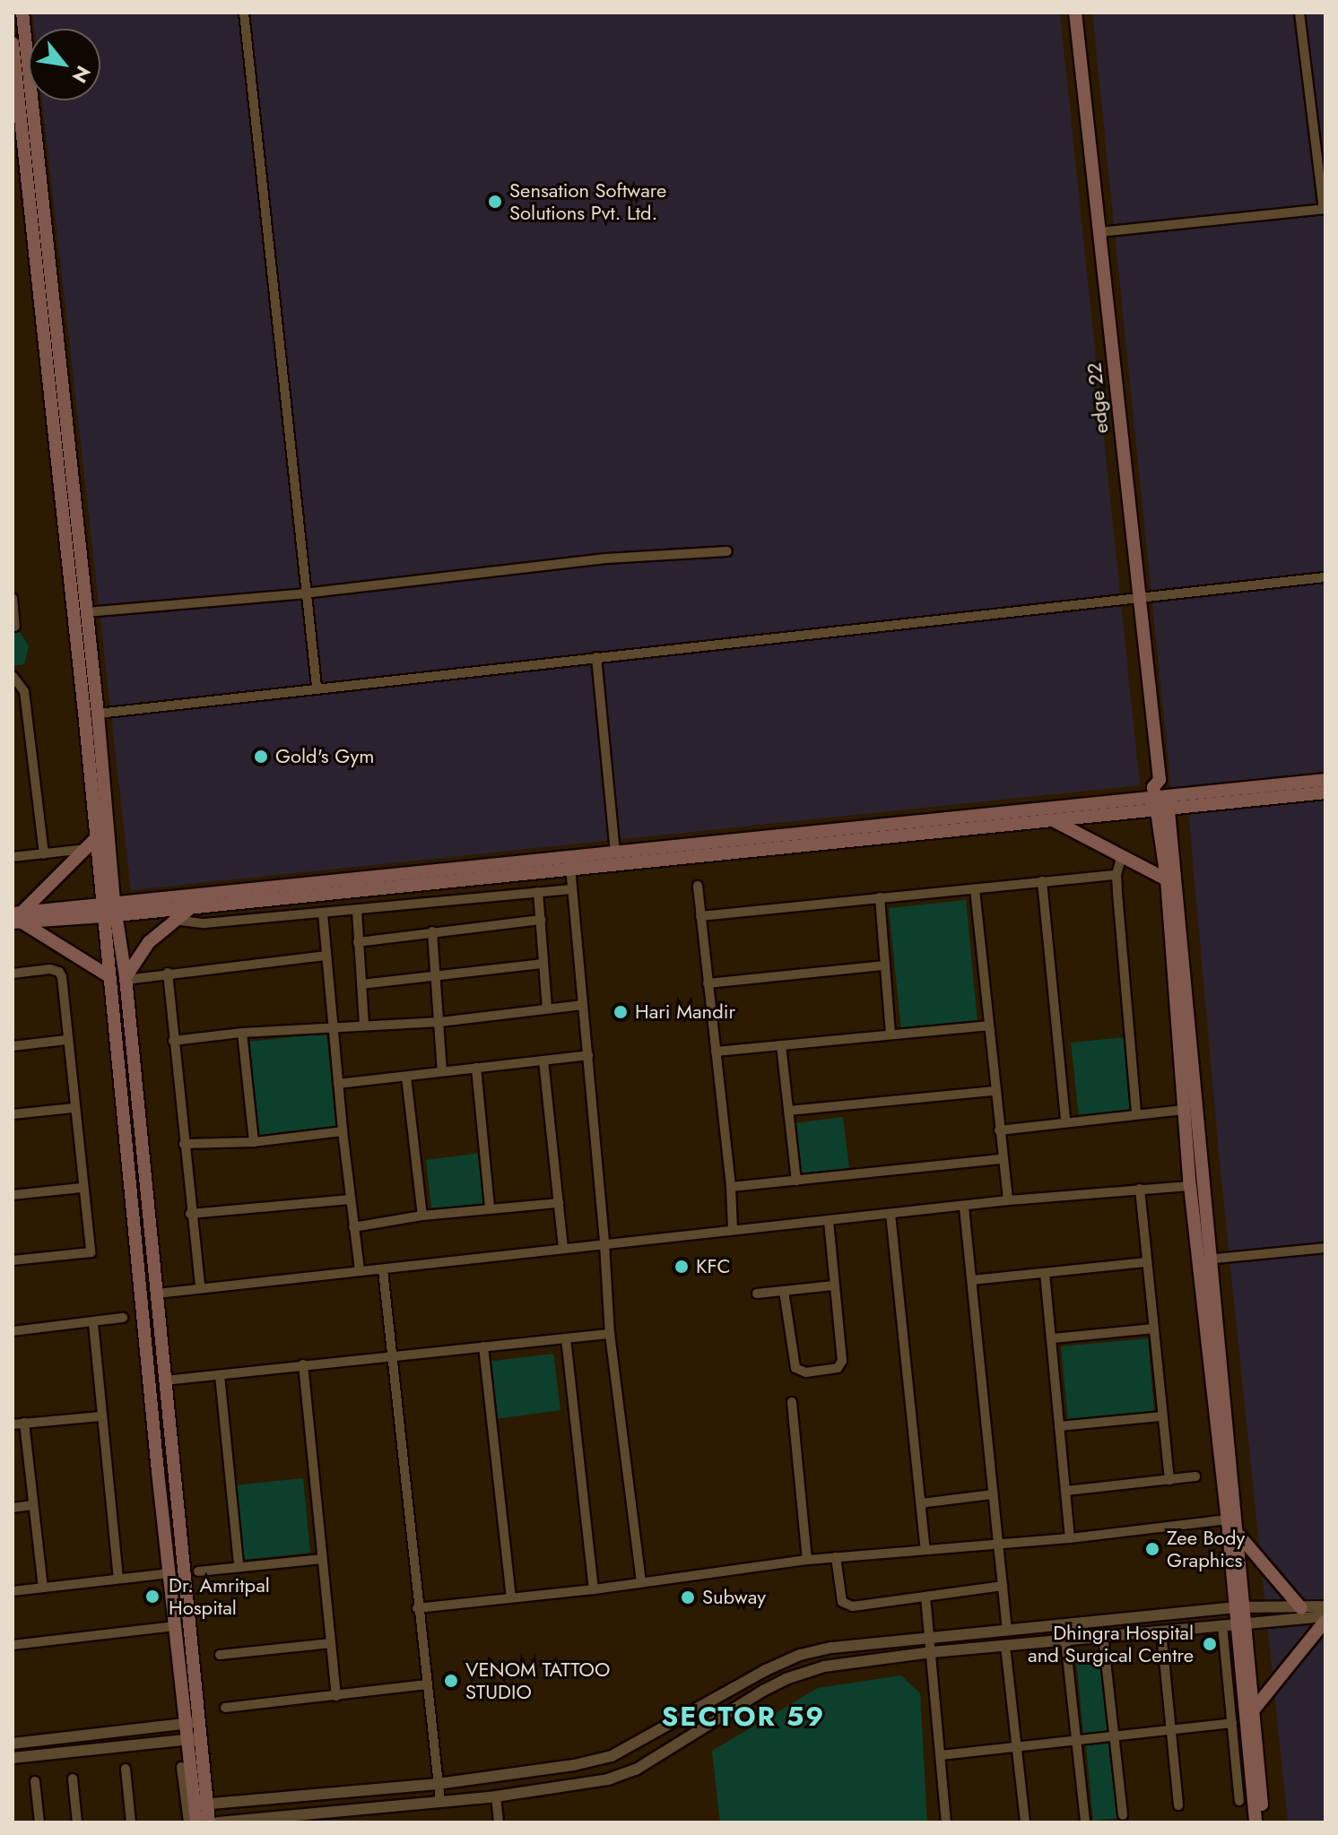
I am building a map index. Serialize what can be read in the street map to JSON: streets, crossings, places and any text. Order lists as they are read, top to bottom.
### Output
{
  "streets": {
    "main road": ["edge 22"]
  },
  "districts": ["SECTOR 59"],
  "places": [
    "Sensation Software Solutions Pvt. Ltd.",
    "Gold's Gym",
    "Hari Mandir",
    "KFC",
    "Zee Body Graphics",
    "Dr. Amritpal Hospital",
    "Subway",
    "Dhingra Hospital and Surgical Centre",
    "VENOM TATTOO STUDIO"
  ],
  "north": "bottom right"
}
